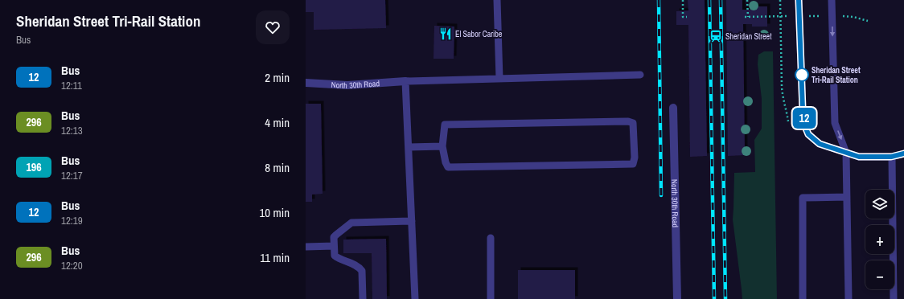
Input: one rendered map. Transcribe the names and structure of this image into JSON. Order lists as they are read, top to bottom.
{
  "streets": {
    "street": ["North 30th Road"]
  },
  "places": {
    "restaurant": ["El Sabor Caribe"],
    "station": ["Sheridan Street"],
    "other": ["Sheridan Street Tri-Rail Station"]
  },
  "lines": ["bus line 12"],
  "page": {
    "heading": ["Sheridan Street Tri-Rail Station", "Bus"],
    "on_map": "12",
    "list": [
      {
        "mark": "12",
        "name": "Bus",
        "note": "12:11",
        "value": "2 min"
      },
      {
        "mark": "296",
        "name": "Bus",
        "note": "12:13",
        "value": "4 min"
      },
      {
        "mark": "196",
        "name": "Bus",
        "note": "12:17",
        "value": "8 min"
      },
      {
        "mark": "12",
        "name": "Bus",
        "note": "12:19",
        "value": "10 min"
      },
      {
        "mark": "296",
        "name": "Bus",
        "note": "12:20",
        "value": "11 min"
      }
    ],
    "map_buttons": ["+", "−"]
  }
}
